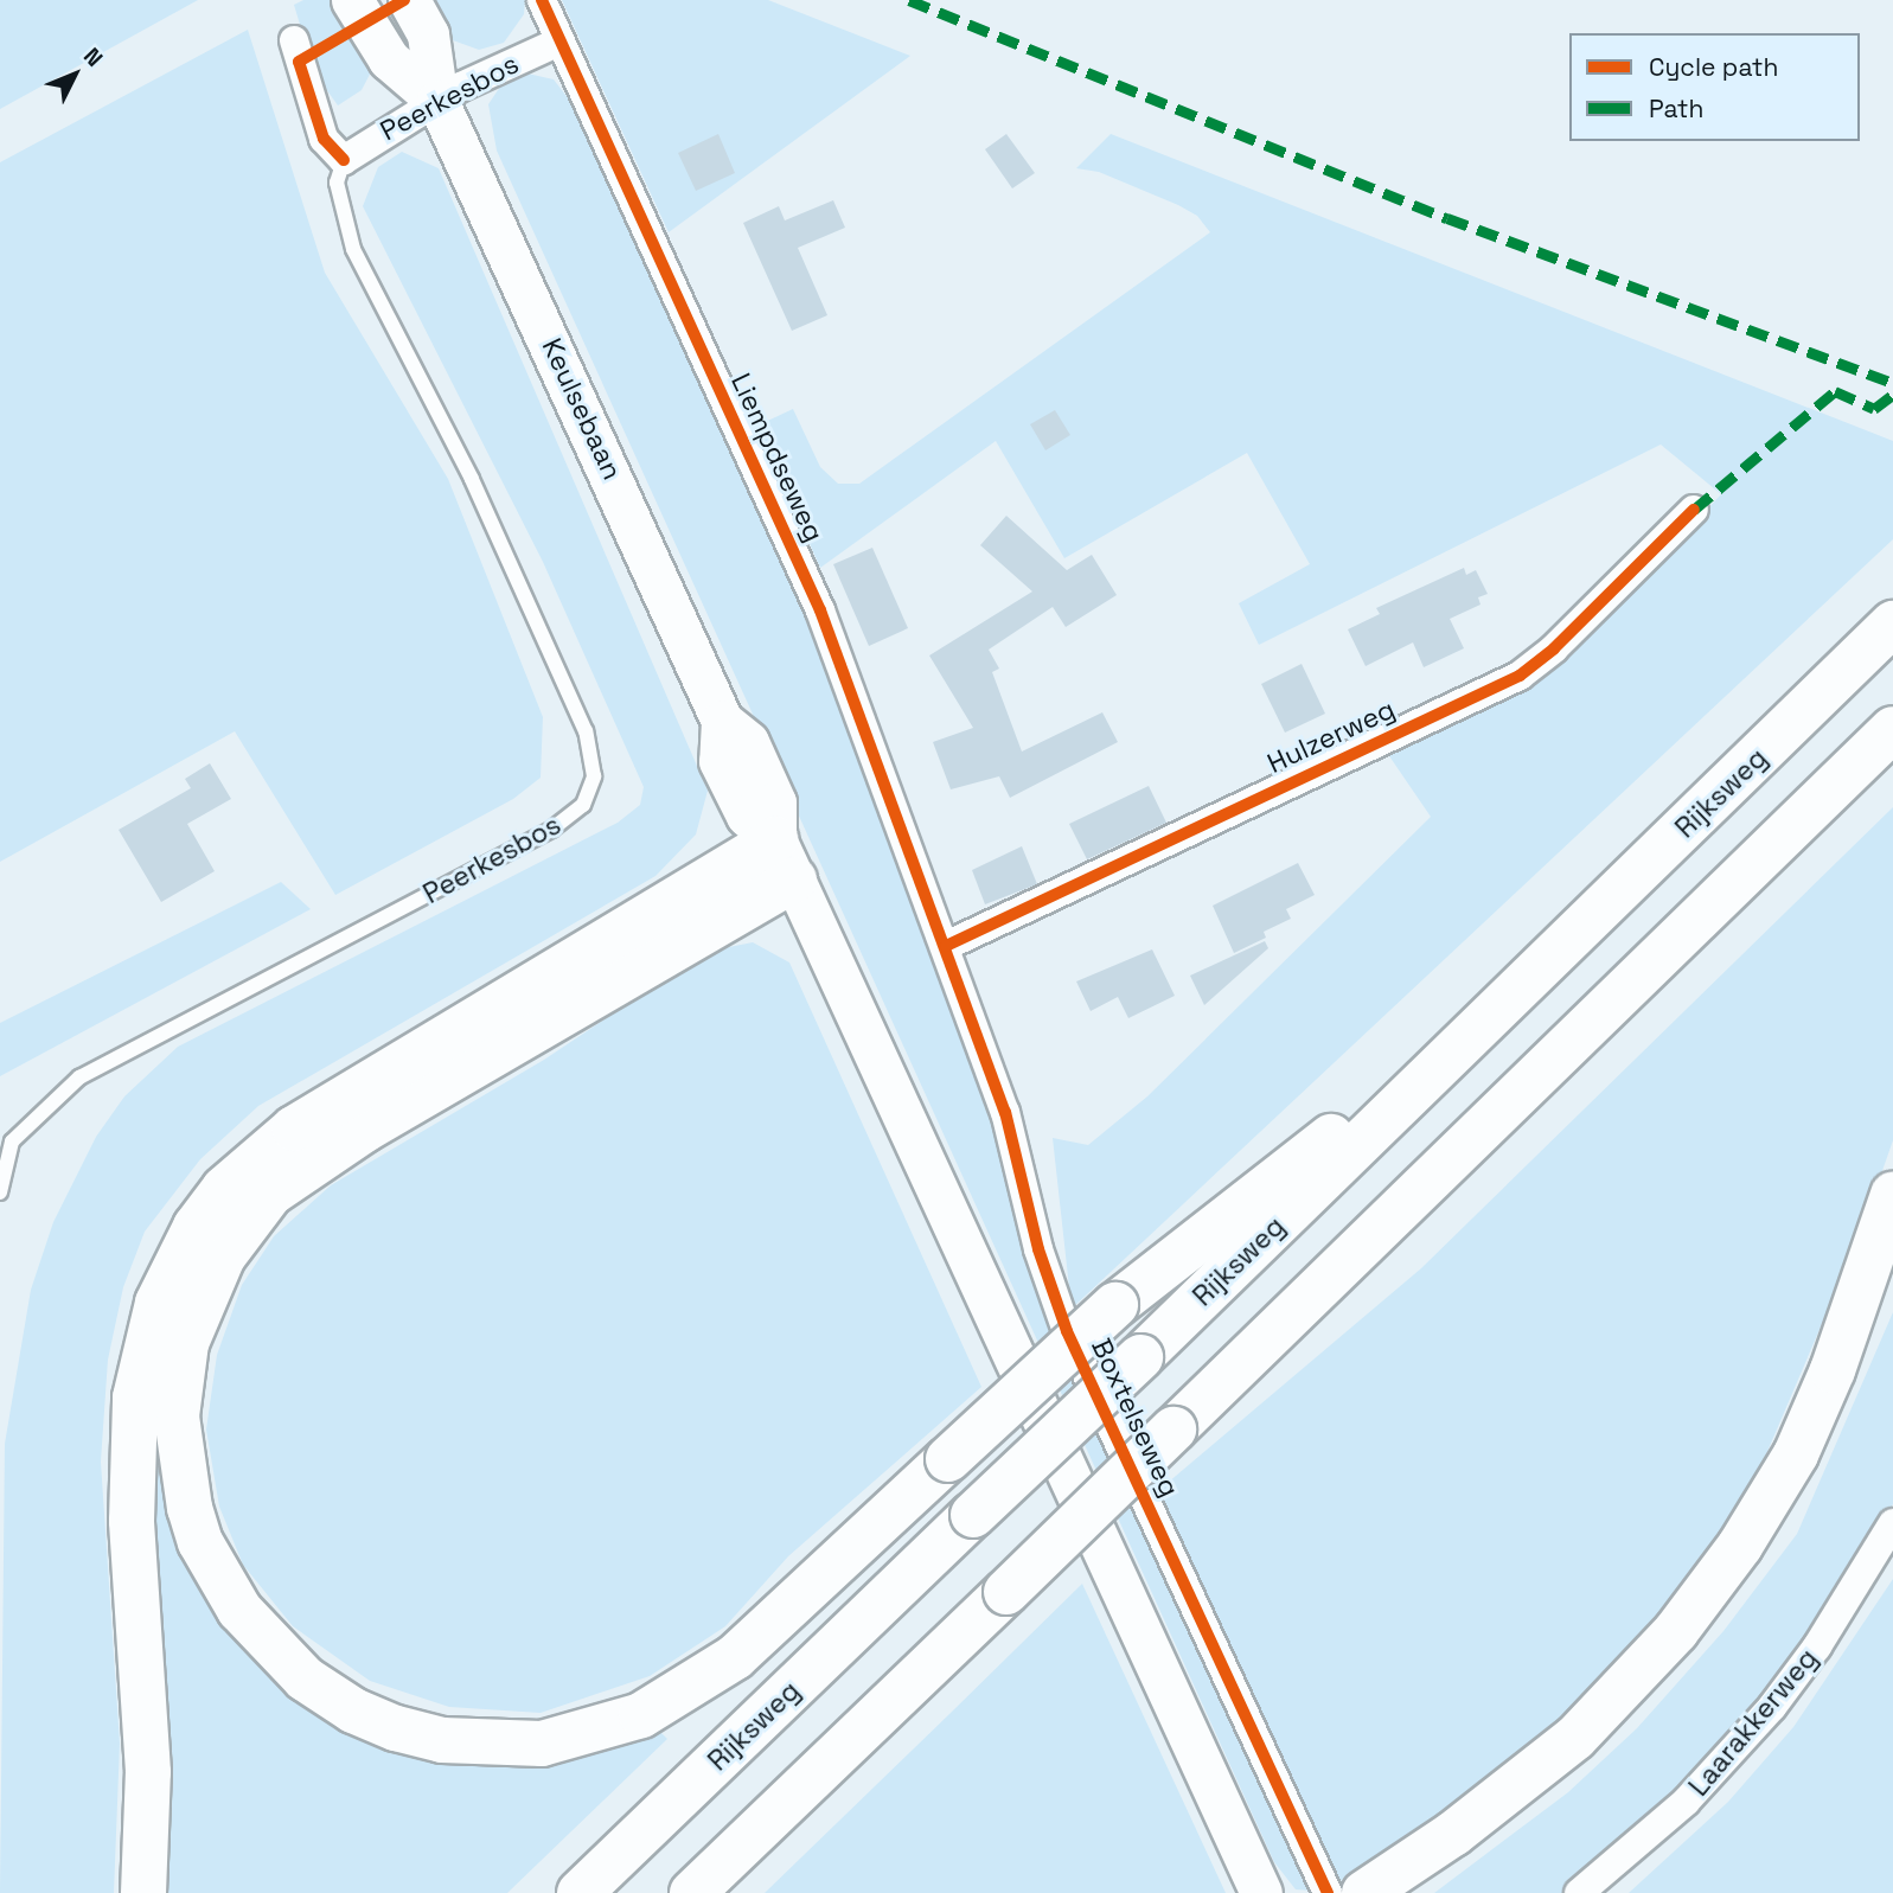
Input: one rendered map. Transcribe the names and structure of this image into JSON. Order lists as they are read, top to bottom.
{
  "streets": {
    "highway": ["Rijksweg"],
    "main road": ["Keulsebaan"],
    "street": [
      "Peerkesbos",
      "Liempdseweg",
      "Hulzerweg",
      "Boxtelseweg",
      "Laarakkerweg"
    ]
  },
  "crossings": [
    ["Peerkesbos", "Keulsebaan"],
    ["Peerkesbos", "Liempdseweg"],
    ["Liempdseweg", "Hulzerweg"],
    ["Liempdseweg", "Boxtelseweg"],
    ["Hulzerweg", "Boxtelseweg"]
  ],
  "legend": ["Cycle path", "Path"],
  "north": "top right"
}
